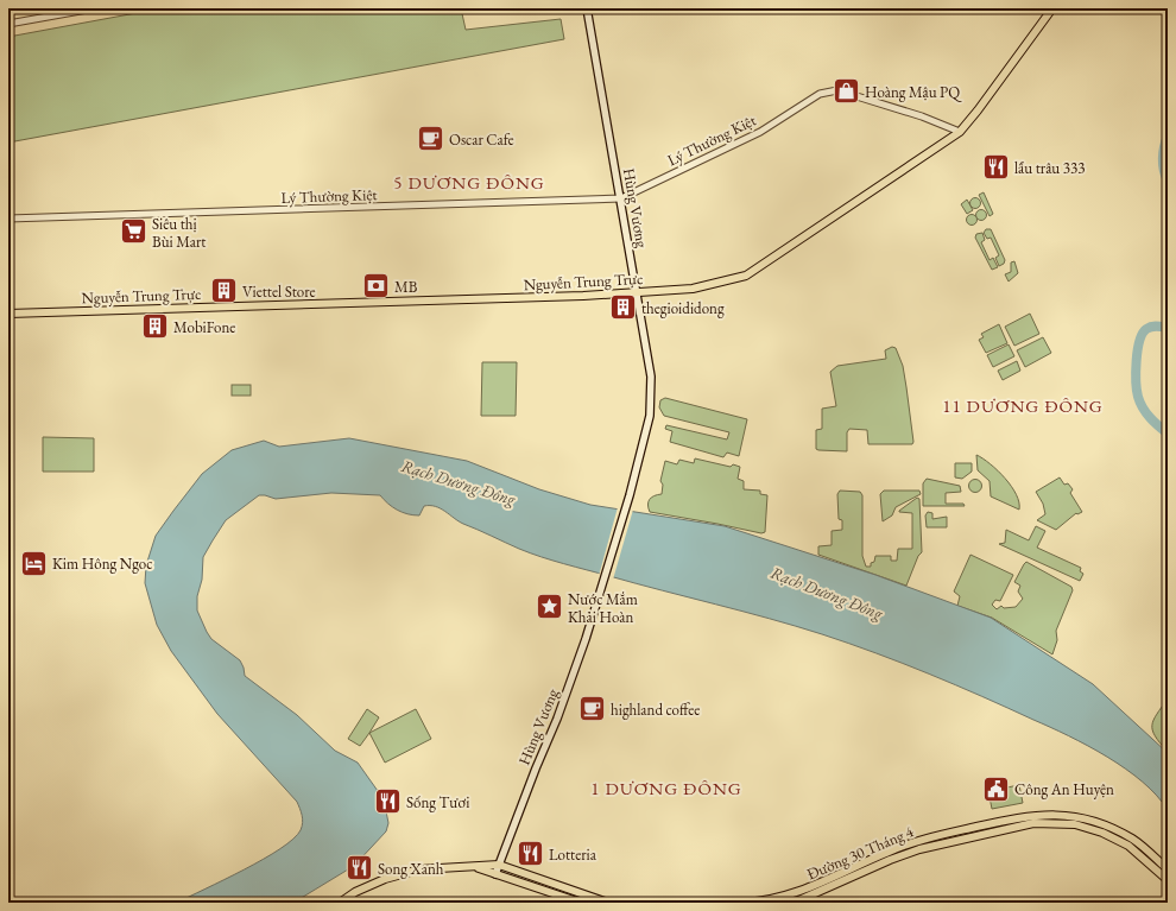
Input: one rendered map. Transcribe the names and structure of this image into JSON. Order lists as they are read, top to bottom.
{
  "streets": {
    "main road": ["Hùng Vương", "Nguyễn Trung Trực", "Đường 30 Tháng 4"],
    "street": ["Lý Thường Kiệt"]
  },
  "crossings": [
    ["Lý Thường Kiệt", "Hùng Vương"],
    ["Lý Thường Kiệt", "Nguyễn Trung Trực"],
    ["Hùng Vương", "Nguyễn Trung Trực"]
  ],
  "districts": ["5 DƯƠNG ĐÔNG", "11 DƯƠNG ĐÔNG", "1 DƯƠNG ĐÔNG"],
  "water": ["Rạch Dương Đông"],
  "places": {
    "shop": ["Hoàng Mậu PQ"],
    "cafe": ["Oscar Cafe", "highland coffee"],
    "restaurant": [
      "lẩu trâu 333",
      "Sống Tươi",
      "Lotteria",
      "Song Xanh"
    ],
    "supermarket": ["Siêu thị Bùi Mart"],
    "bank": ["MB"],
    "building": ["Viettel Store", "thegioididong", "MobiFone"],
    "hotel": ["Kim Hông Ngoc"],
    "place": ["Nước Mắm Khải Hoàn"],
    "public building": ["Công An Huyện"]
  }
}
